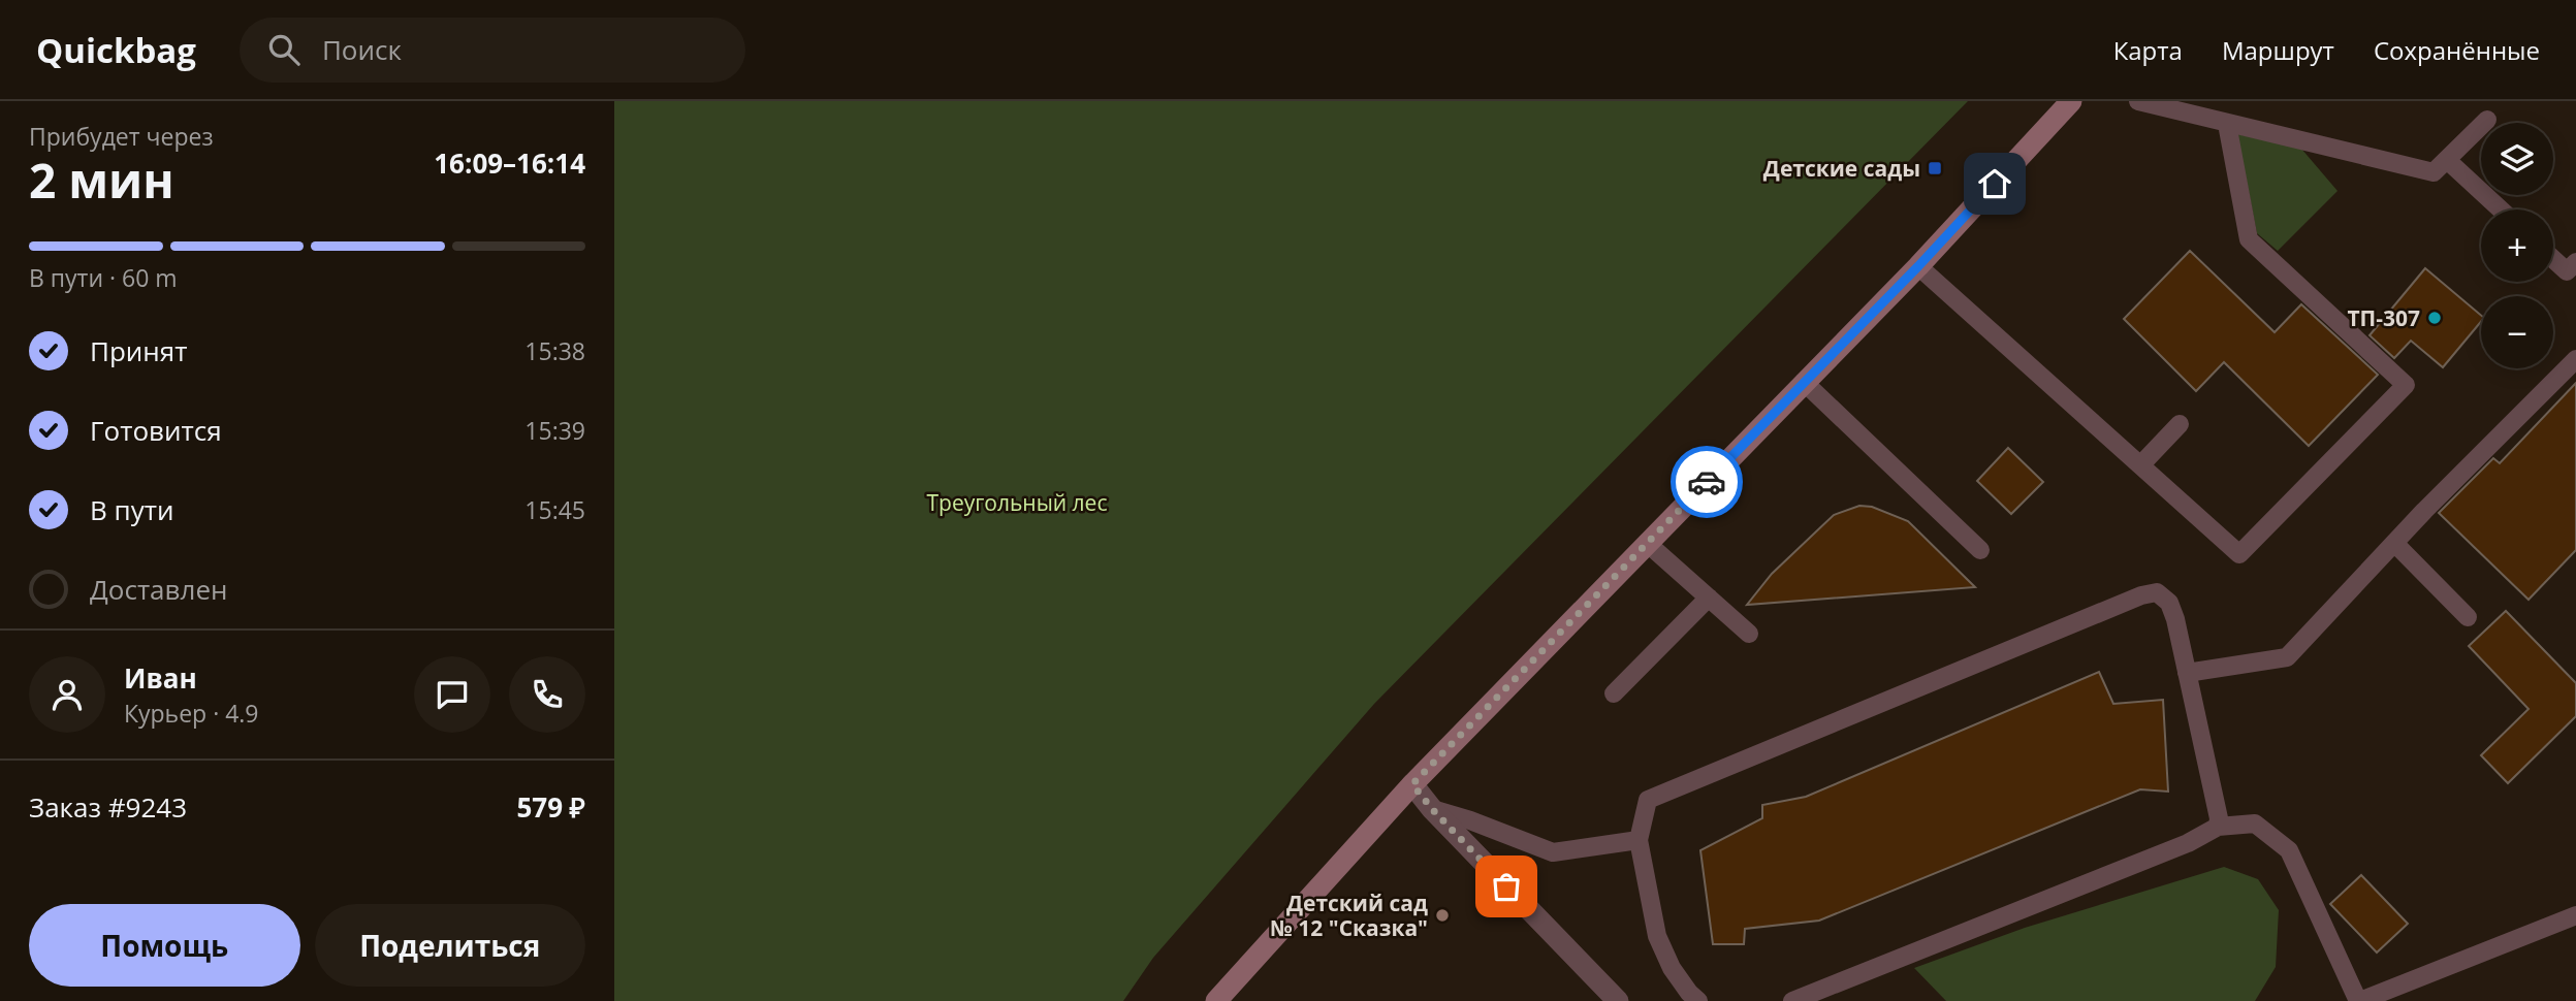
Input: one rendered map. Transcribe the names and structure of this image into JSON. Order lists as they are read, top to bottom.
{
  "parks": ["Треугольный лес"],
  "places": {
    "transit": ["Детские сады"],
    "other": ["ТП-307", "Детский сад № 12 \"Сказка\""]
  },
  "page": {
    "header": "Quickbag",
    "search": "Поиск",
    "nav": ["Карта", "Маршрут", "Сохранённые"],
    "heading": ["2 мин", "Прибудет через", "16:09–16:14"],
    "panel": [
      "Иван",
      "Курьер · 4.9",
      "Заказ #9243",
      "579 ₽"
    ],
    "map_buttons": ["+", "−"],
    "bar": "В пути · 60 m",
    "list": [
      ["Принят", "15:38"],
      ["Готовится", "15:39"],
      ["В пути", "15:45"],
      "Доставлен"
    ],
    "buttons": ["Помощь", "Поделиться"]
  }
}
